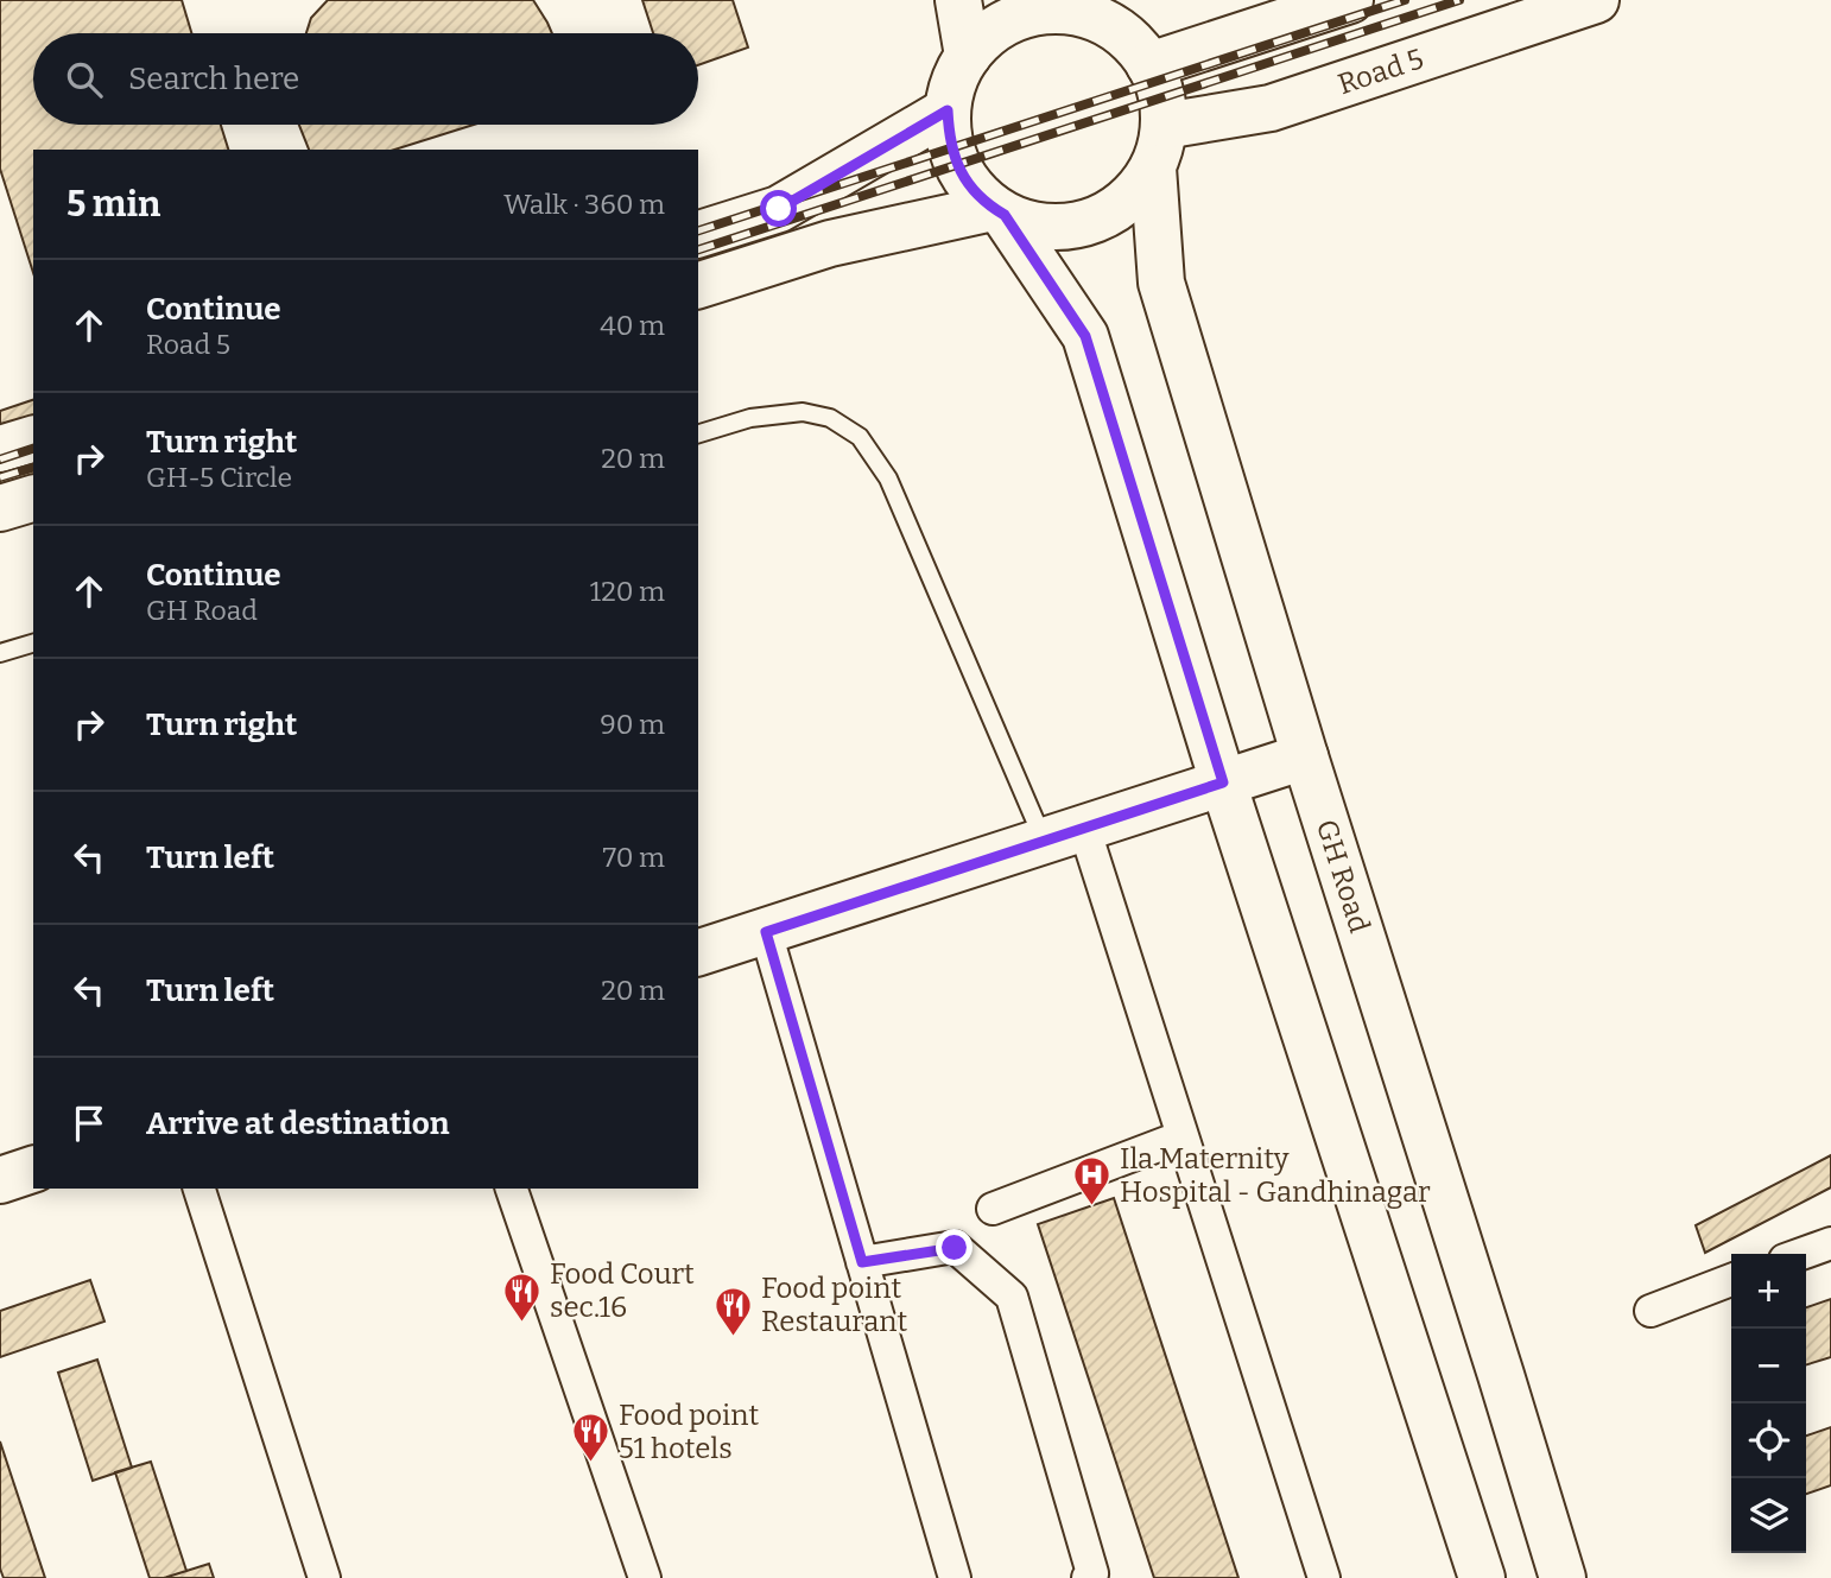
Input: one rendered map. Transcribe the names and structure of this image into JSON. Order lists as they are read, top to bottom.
{
  "streets": {
    "main road": ["Road 5", "GH Road"]
  },
  "crossings": [
    ["Road 5", "GH Road"]
  ],
  "places": {
    "hospital": ["Ila Maternity Hospital - Gandhinagar"],
    "restaurant": ["Food Court sec.16", "Food point Restaurant", "Food point 51 hotels"]
  },
  "page": {
    "search": "Search here",
    "heading": ["5 min", "Walk · 360 m"],
    "list": [
      ["Continue", "Road 5", "40 m"],
      ["Turn right", "GH-5 Circle", "20 m"],
      ["Continue", "GH Road", "120 m"],
      ["Turn right", "90 m"],
      ["Turn left", "70 m"],
      ["Turn left", "20 m"],
      "Arrive at destination"
    ],
    "map_buttons": ["+", "−"]
  }
}
